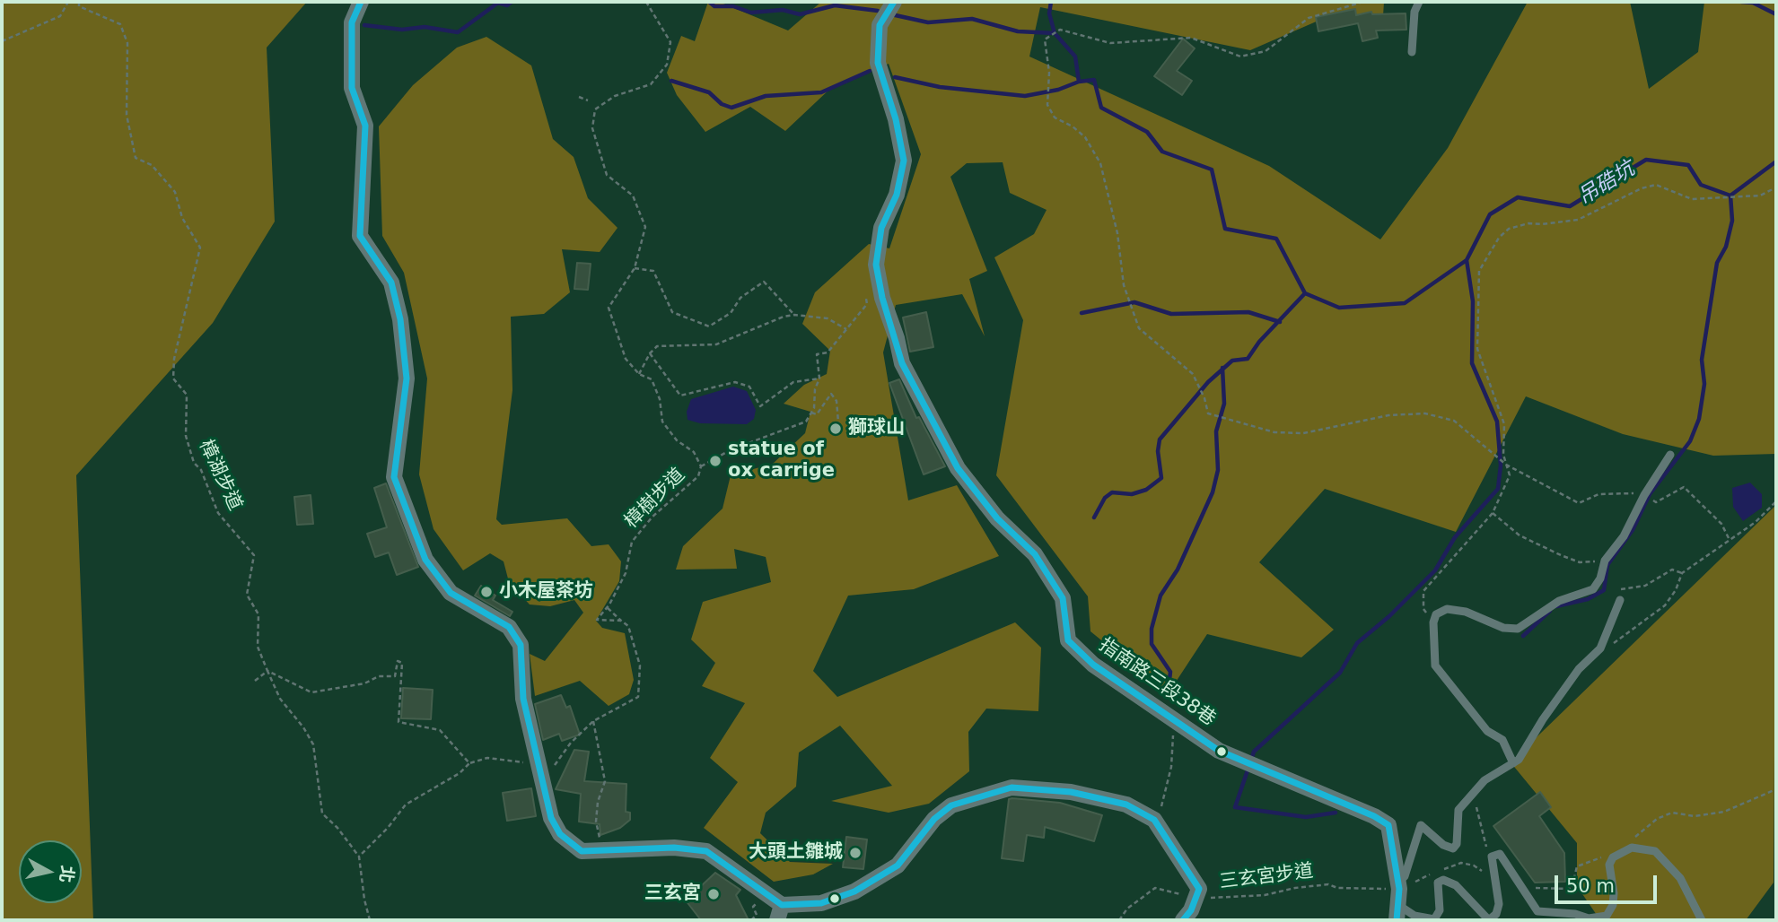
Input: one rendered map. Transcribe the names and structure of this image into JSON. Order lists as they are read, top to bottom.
{
  "streets": {
    "street": ["指南路三段38巷"],
    "path": ["樟湖步道", "樟樹步道", "三玄宮步道"]
  },
  "crossings": [
    ["指南路三段38巷", "三玄宮步道"]
  ],
  "water": ["吊硞坑"],
  "places": [
    "獅球山",
    "statue of ox carrige",
    "小木屋茶坊",
    "大頭土雛城",
    "三玄宮"
  ],
  "scale_bar": "50 m",
  "north": "right"
}
